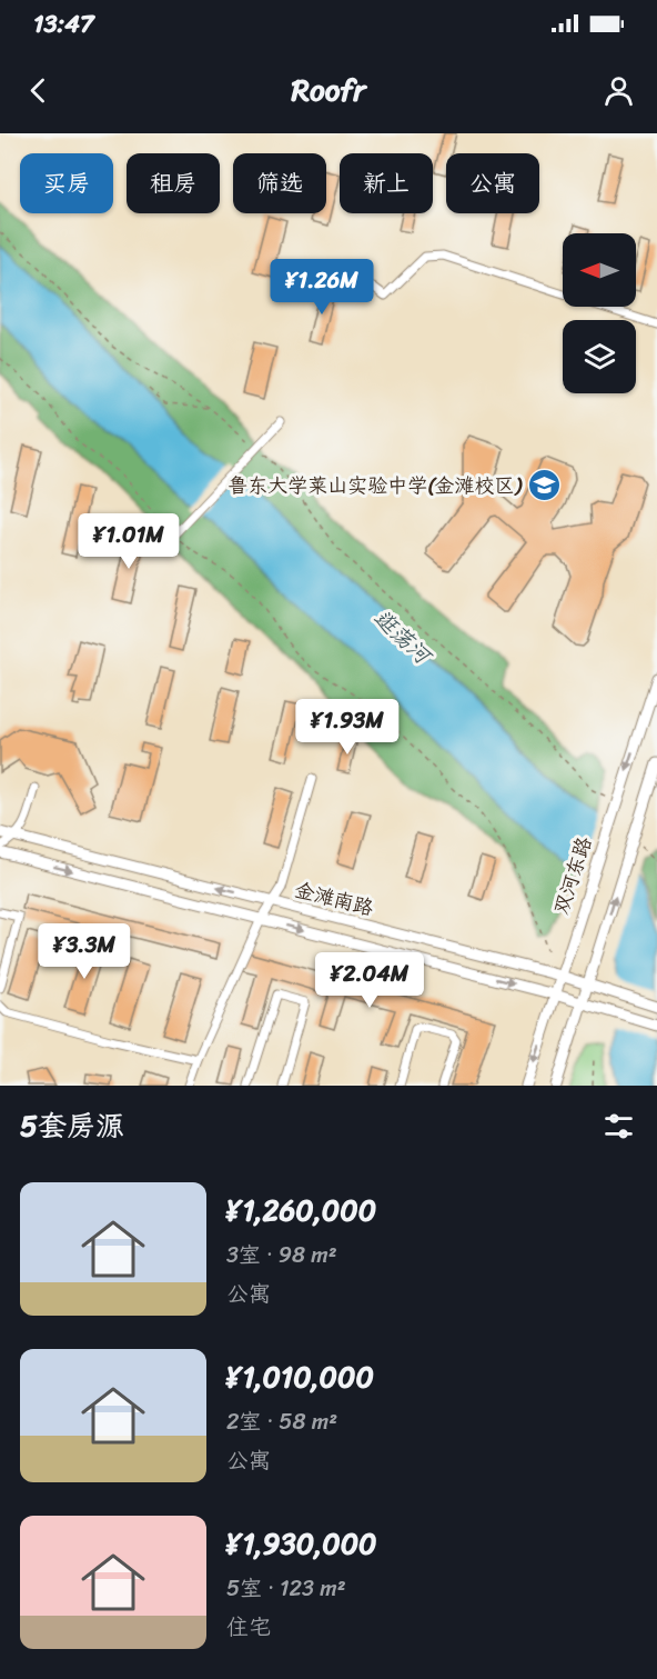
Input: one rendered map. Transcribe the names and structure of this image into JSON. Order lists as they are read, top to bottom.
{
  "streets": {
    "street": ["双河东路", "金滩南路"]
  },
  "crossings": [
    ["双河东路", "金滩南路"]
  ],
  "water": ["逛荡河"],
  "places": {
    "school or university": ["鲁东大学莱山实验中学(金滩校区)"]
  },
  "north": "left",
  "page": {
    "status": "13:47",
    "header": "Roofr",
    "chip": [
      "买房",
      "租房",
      "筛选",
      "新上",
      "公寓"
    ],
    "price": [
      "¥1.26M",
      "¥1.01M",
      "¥1.93M",
      "¥3.3M",
      "¥2.04M"
    ],
    "heading": "5套房源",
    "list": [
      {
        "name": "¥1,260,000",
        "note": "3室 · 98 m² · 公寓"
      },
      {
        "name": "¥1,010,000",
        "note": "2室 · 58 m² · 公寓"
      },
      {
        "name": "¥1,930,000",
        "note": "5室 · 123 m² · 住宅"
      }
    ]
  }
}
